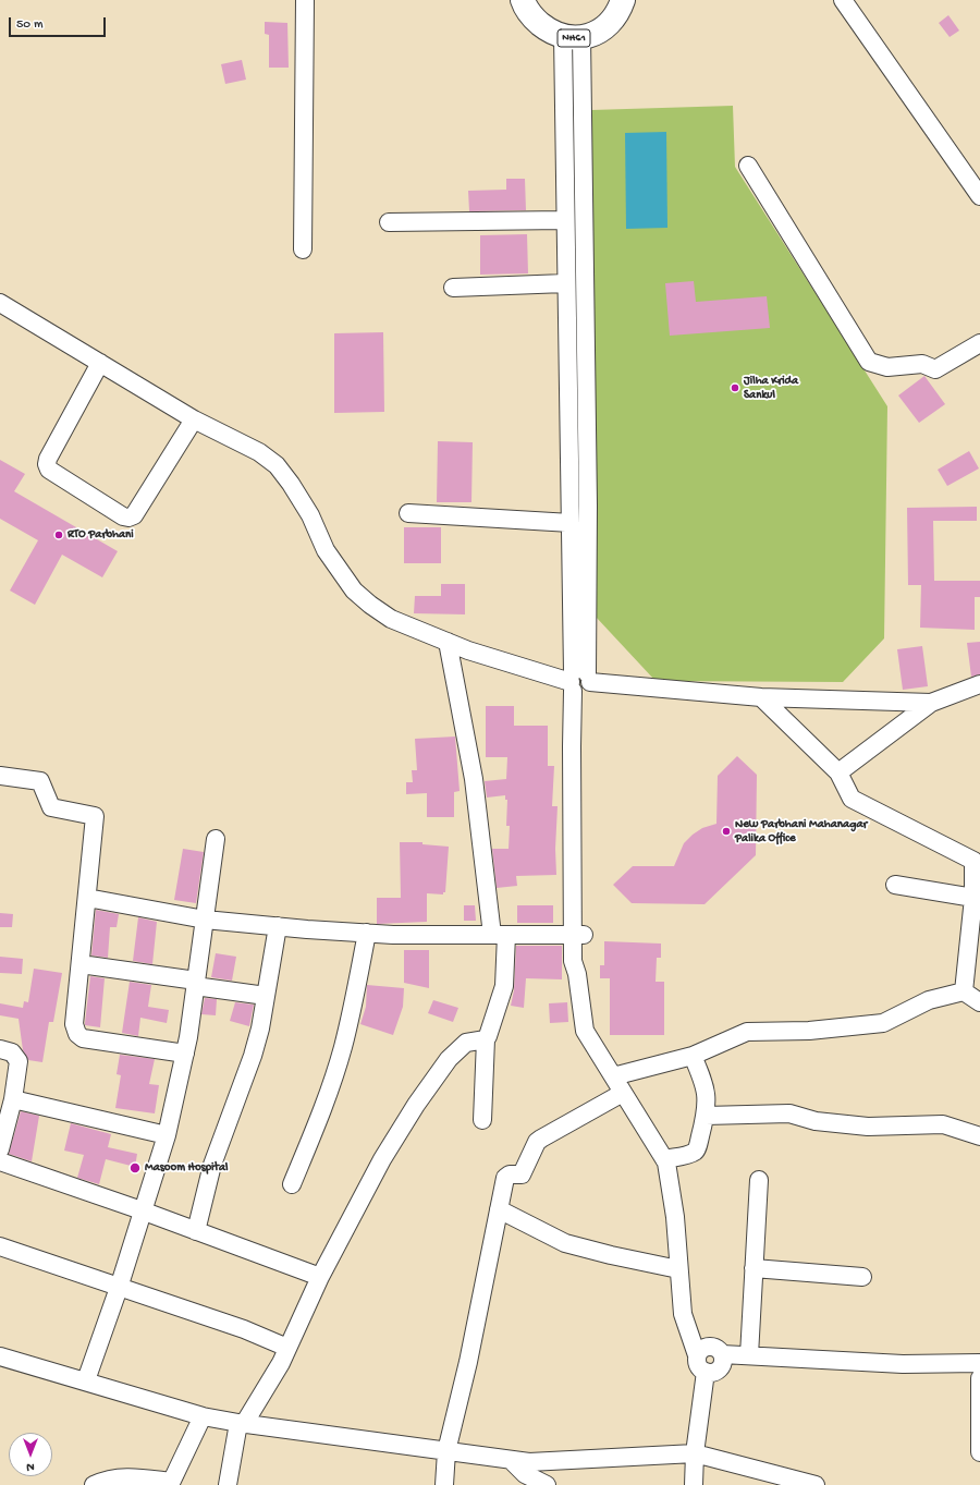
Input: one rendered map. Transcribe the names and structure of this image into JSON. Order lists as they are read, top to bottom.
{
  "streets": {
    "highway": ["NH61"]
  },
  "places": [
    "Jilha Krida Sankul",
    "RTO Parbhani",
    "New Parbhani Mahanagar Palika Office",
    "Masoom Hospital"
  ],
  "scale_bar": "50 m",
  "north": "bottom"
}
